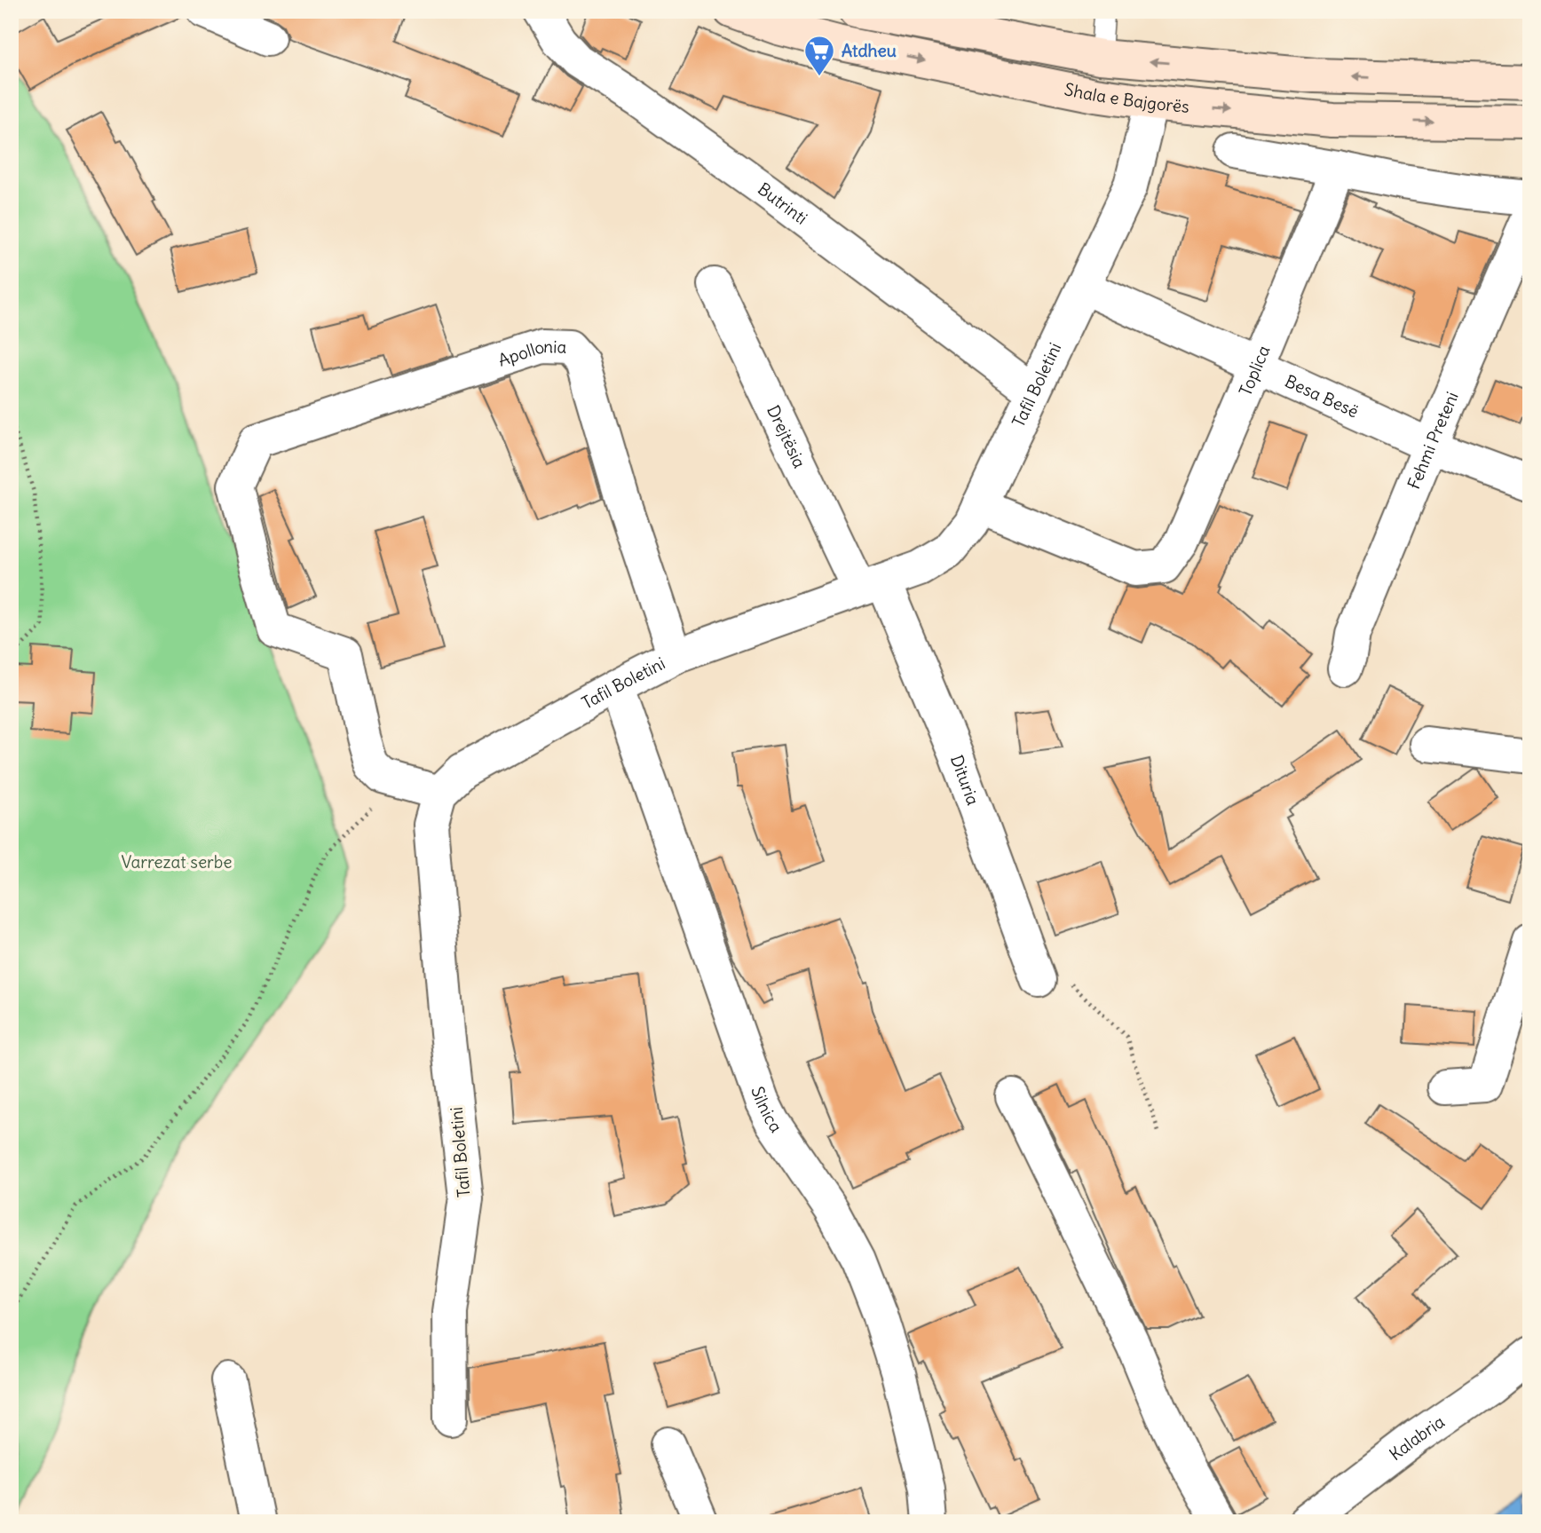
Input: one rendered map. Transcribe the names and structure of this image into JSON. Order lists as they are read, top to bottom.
{
  "streets": {
    "main road": ["Shala e Bajgorës"],
    "street": [
      "Butrinti",
      "Apollonia",
      "Toplica",
      "Tafil Boletini",
      "Besa Besë",
      "Drejtësia",
      "Fehmi Preteni",
      "Dituria",
      "Silnica",
      "Kalabria"
    ]
  },
  "crossings": [
    ["Shala e Bajgorës", "Tafil Boletini"],
    ["Butrinti", "Tafil Boletini"],
    ["Apollonia", "Tafil Boletini"],
    ["Toplica", "Tafil Boletini"],
    ["Toplica", "Besa Besë"],
    ["Tafil Boletini", "Besa Besë"],
    ["Tafil Boletini", "Drejtësia"],
    ["Tafil Boletini", "Dituria"],
    ["Tafil Boletini", "Silnica"],
    ["Besa Besë", "Fehmi Preteni"],
    ["Drejtësia", "Dituria"]
  ],
  "parks": ["Varrezat serbe"],
  "places": {
    "supermarket": ["Atdheu"]
  }
}
